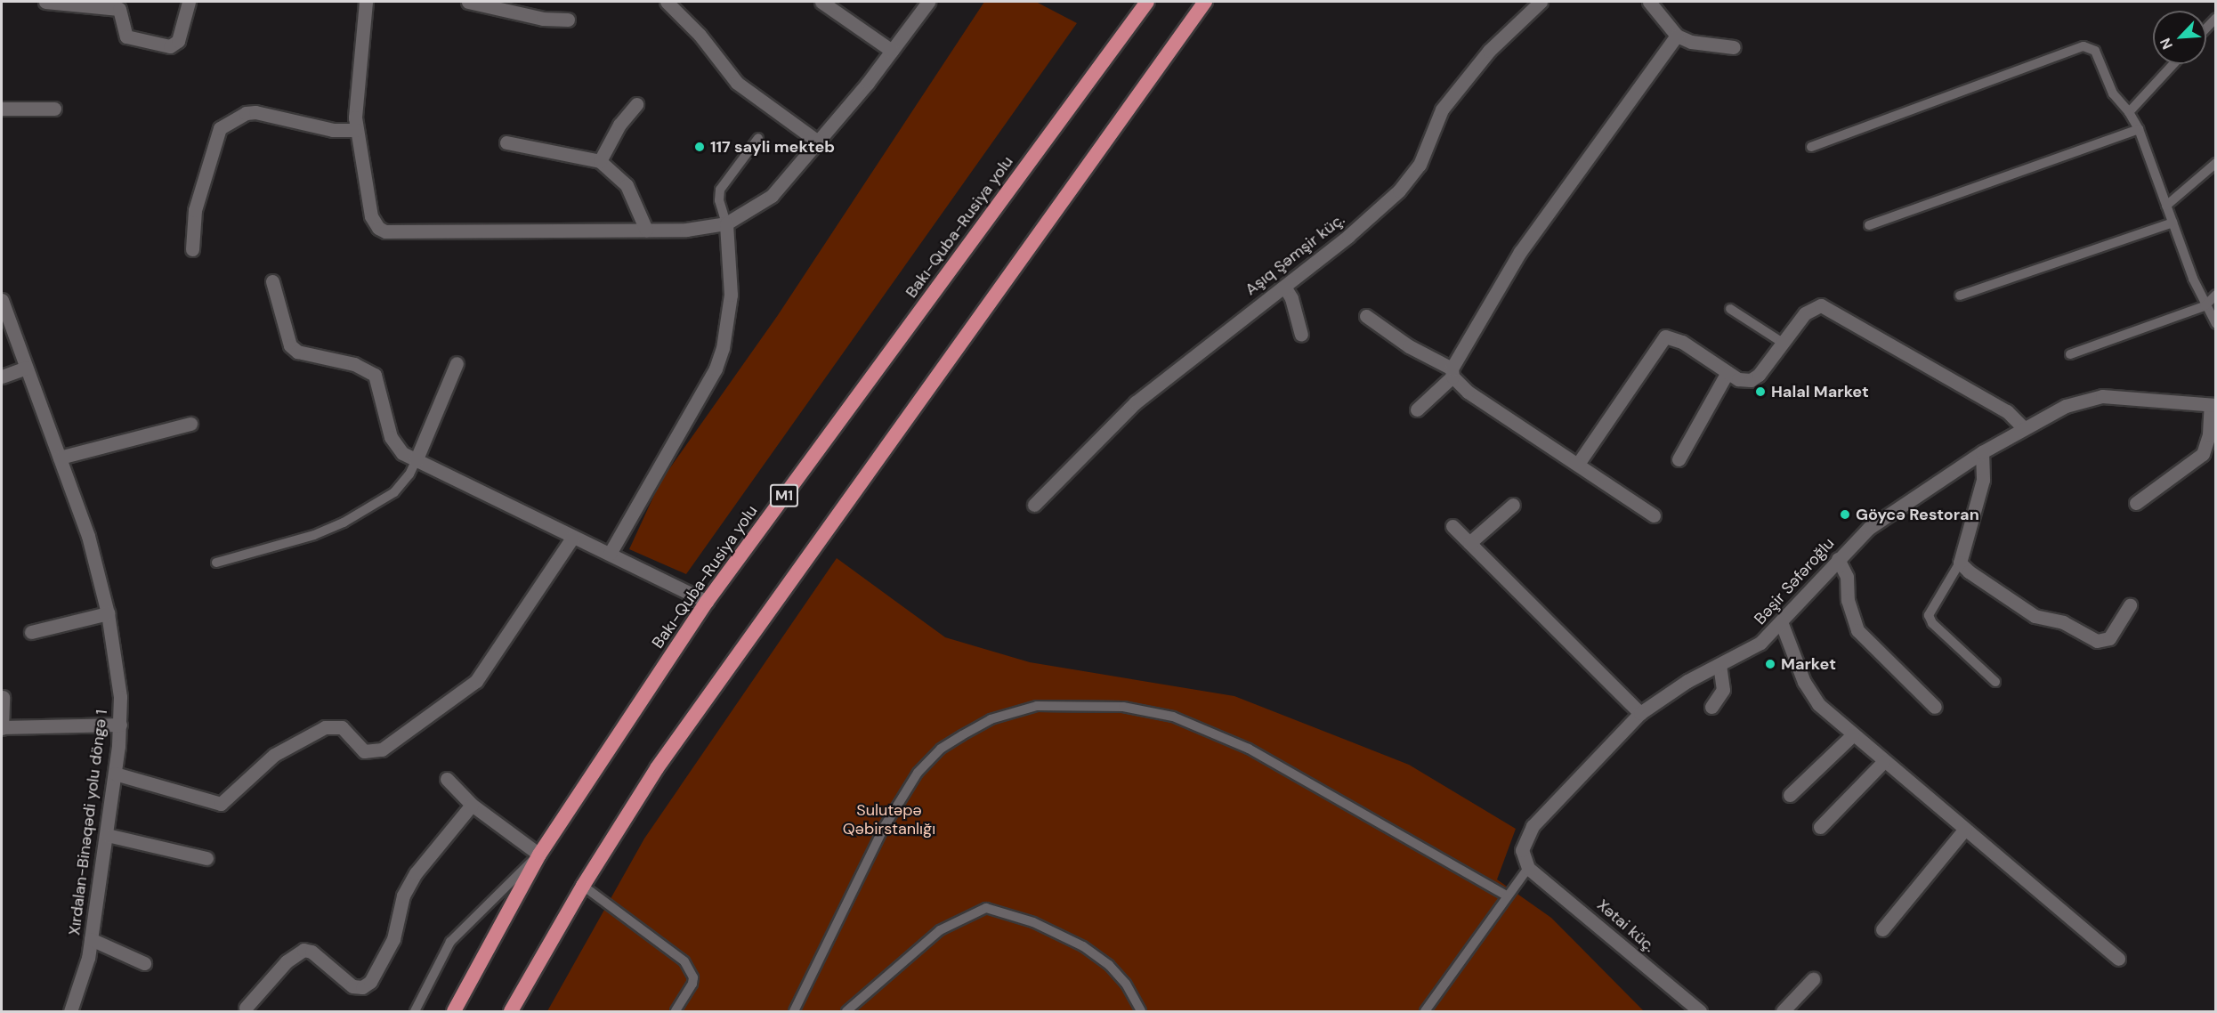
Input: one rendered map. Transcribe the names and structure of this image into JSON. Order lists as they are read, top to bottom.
{
  "streets": {
    "highway": ["Bakı-Quba-Rusiya yolu", "M1"],
    "street": [
      "Aşıq Şəmşir küç.",
      "Bəşir Səfəroğlu",
      "Xırdalan-Binəqədi yolu döngə 1",
      "Xətai küç."
    ]
  },
  "crossings": [
    ["Bəşir Səfəroğlu", "Xətai küç."]
  ],
  "parks": ["Sulutəpə Qəbirstanlığı"],
  "places": [
    "117 sayli mekteb",
    "Halal Market",
    "Göycə Restoran",
    "Market"
  ],
  "north": "bottom left"
}
